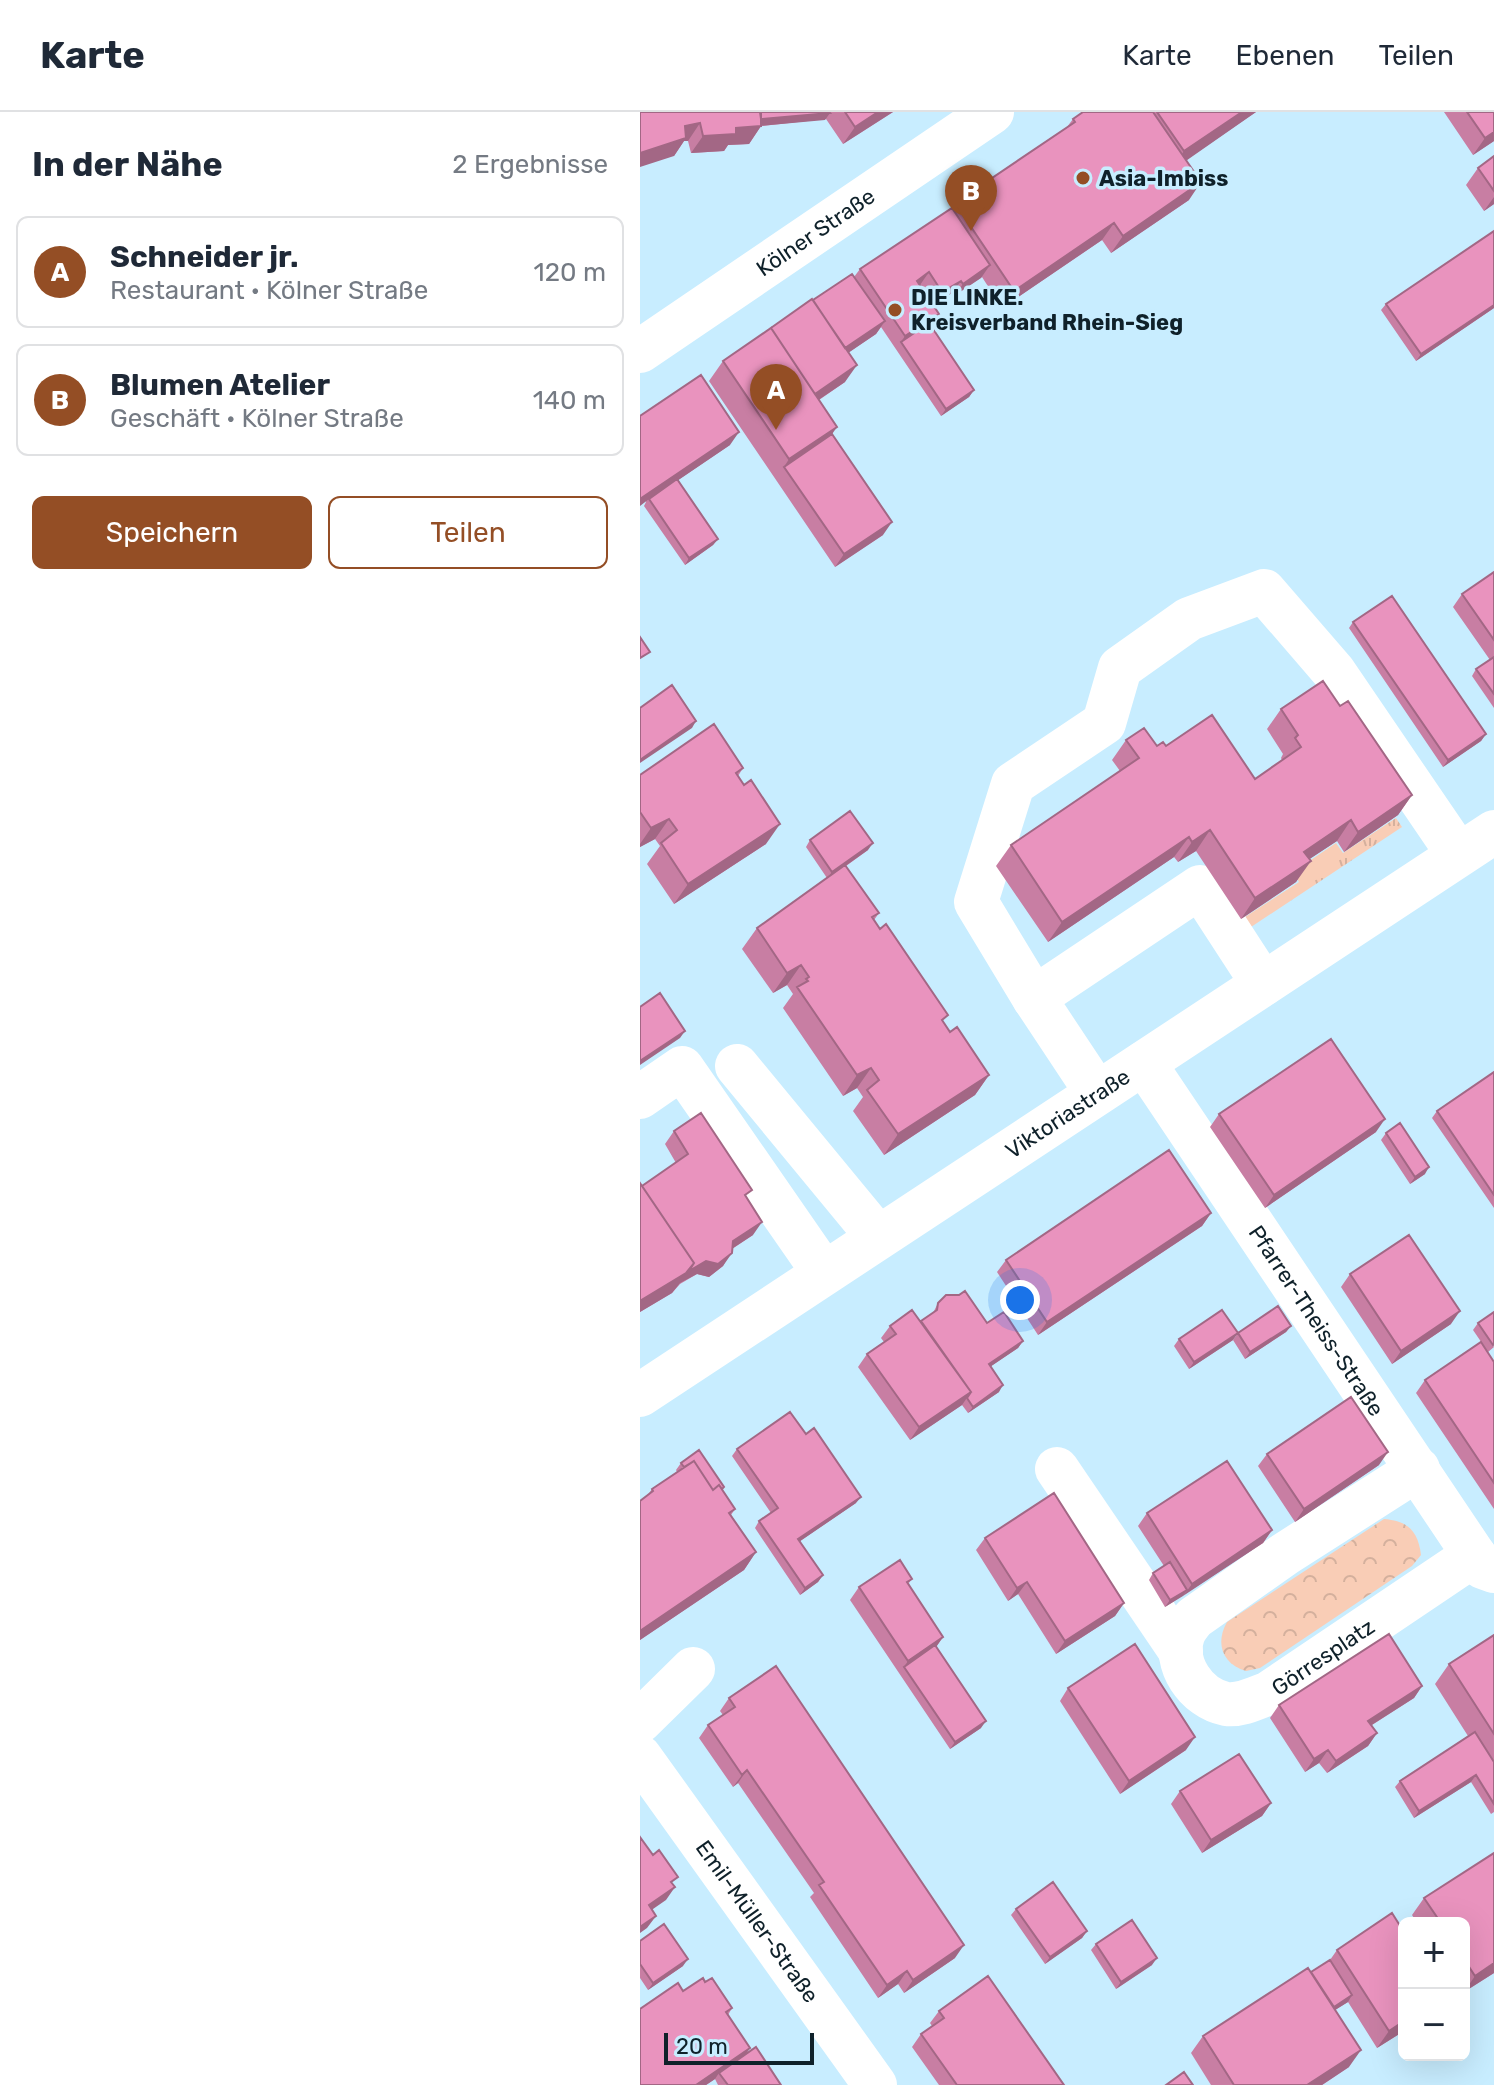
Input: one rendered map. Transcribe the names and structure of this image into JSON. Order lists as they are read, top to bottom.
{
  "streets": {
    "street": [
      "Kölner Straße",
      "Viktoriastraße",
      "Pfarrer-Theiss-Straße",
      "Görresplatz",
      "Emil-Müller-Straße"
    ]
  },
  "crossings": [
    ["Viktoriastraße", "Pfarrer-Theiss-Straße"],
    ["Pfarrer-Theiss-Straße", "Görresplatz"]
  ],
  "places": ["Asia-Imbiss", "DIE LINKE. Kreisverband Rhein-Sieg"],
  "scale_bar": "20 m",
  "page": {
    "header": "Karte",
    "nav": ["Karte", "Ebenen", "Teilen"],
    "heading": ["In der Nähe", "2 Ergebnisse"],
    "pins": ["B", "A"],
    "list": [
      {
        "mark": "A",
        "name": "Schneider jr.",
        "note": "Restaurant · Kölner Straße",
        "value": "120 m"
      },
      {
        "mark": "B",
        "name": "Blumen Atelier",
        "note": "Geschäft · Kölner Straße",
        "value": "140 m"
      }
    ],
    "buttons": ["Speichern", "Teilen"],
    "map_buttons": ["+", "−"],
    "scale": "20 m"
  }
}
